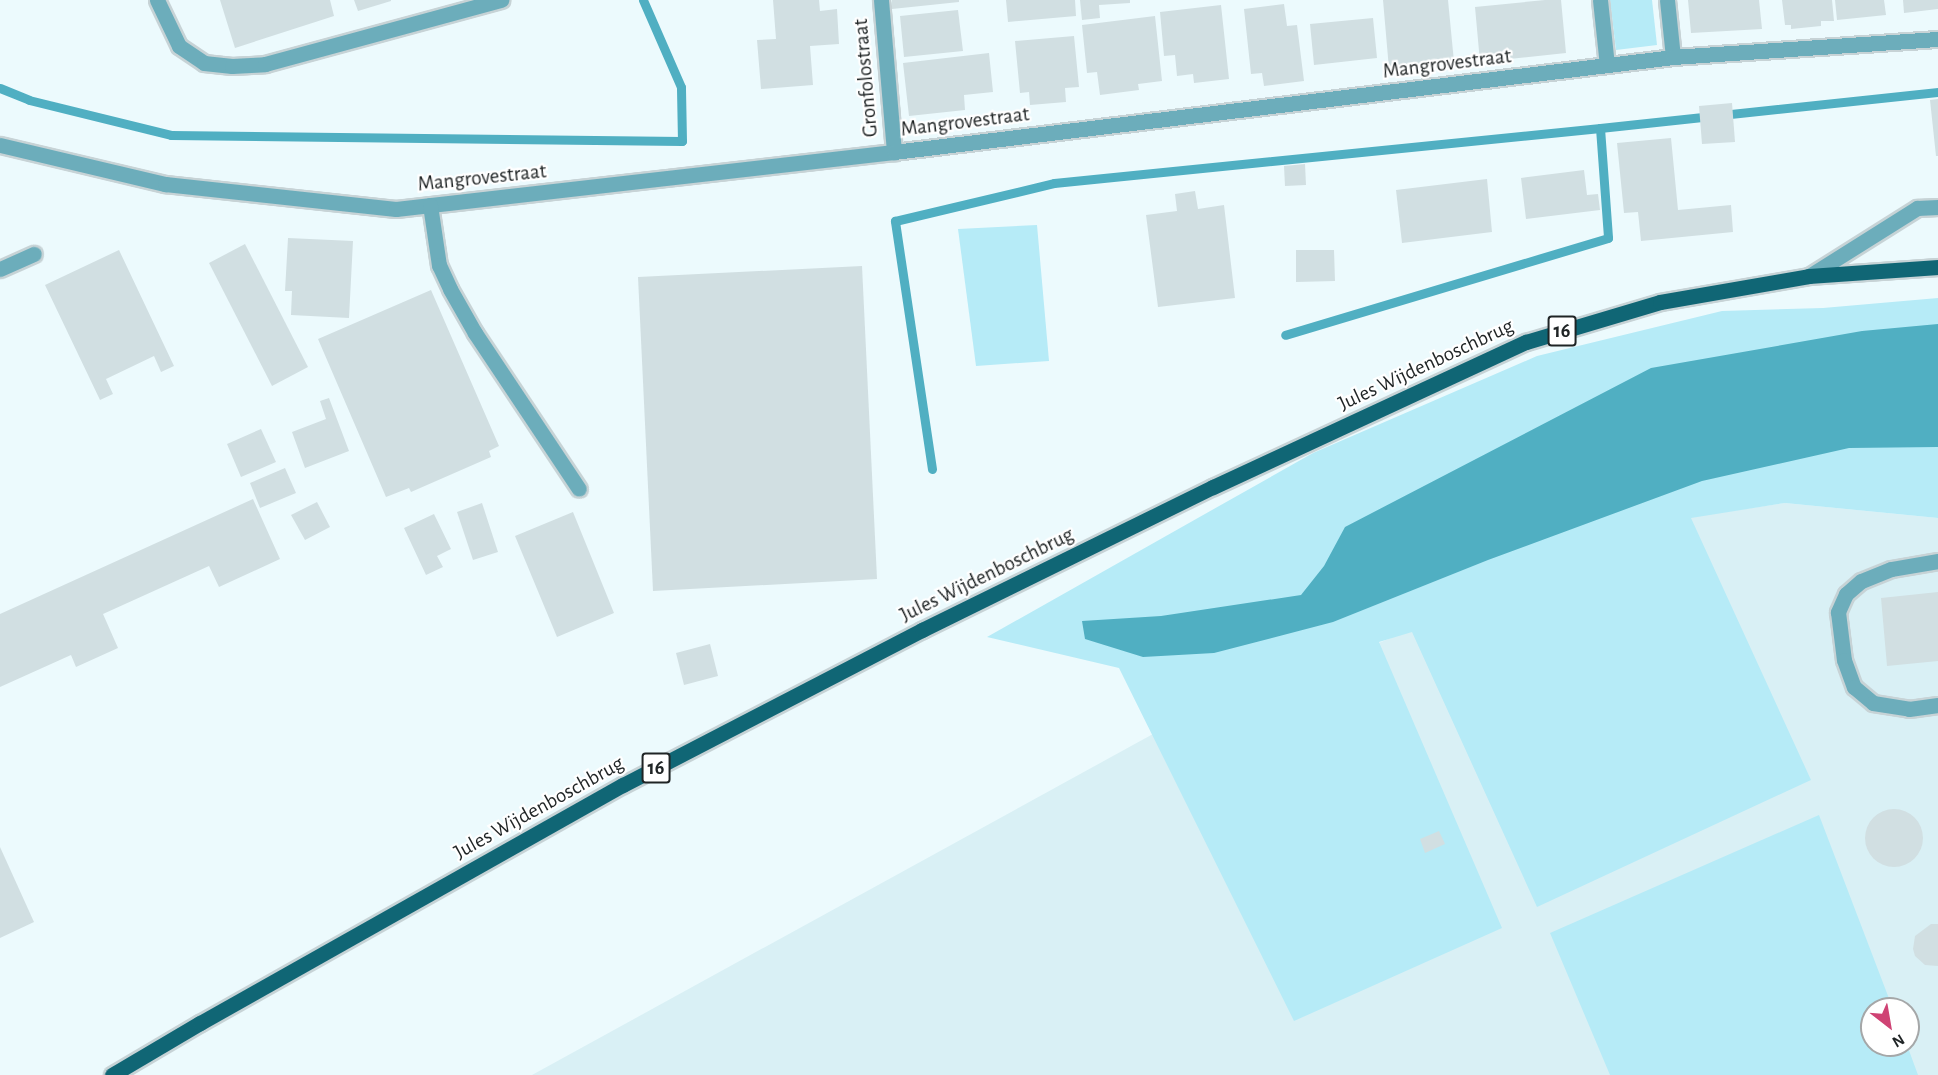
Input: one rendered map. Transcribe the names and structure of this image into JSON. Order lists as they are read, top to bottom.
{
  "streets": {
    "main road": ["16", "Jules Wijdenboschbrug"],
    "street": ["Mangrovestraat", "Gronfolostraat"]
  },
  "crossings": [
    ["Mangrovestraat", "Gronfolostraat"]
  ],
  "north": "bottom right"
}
